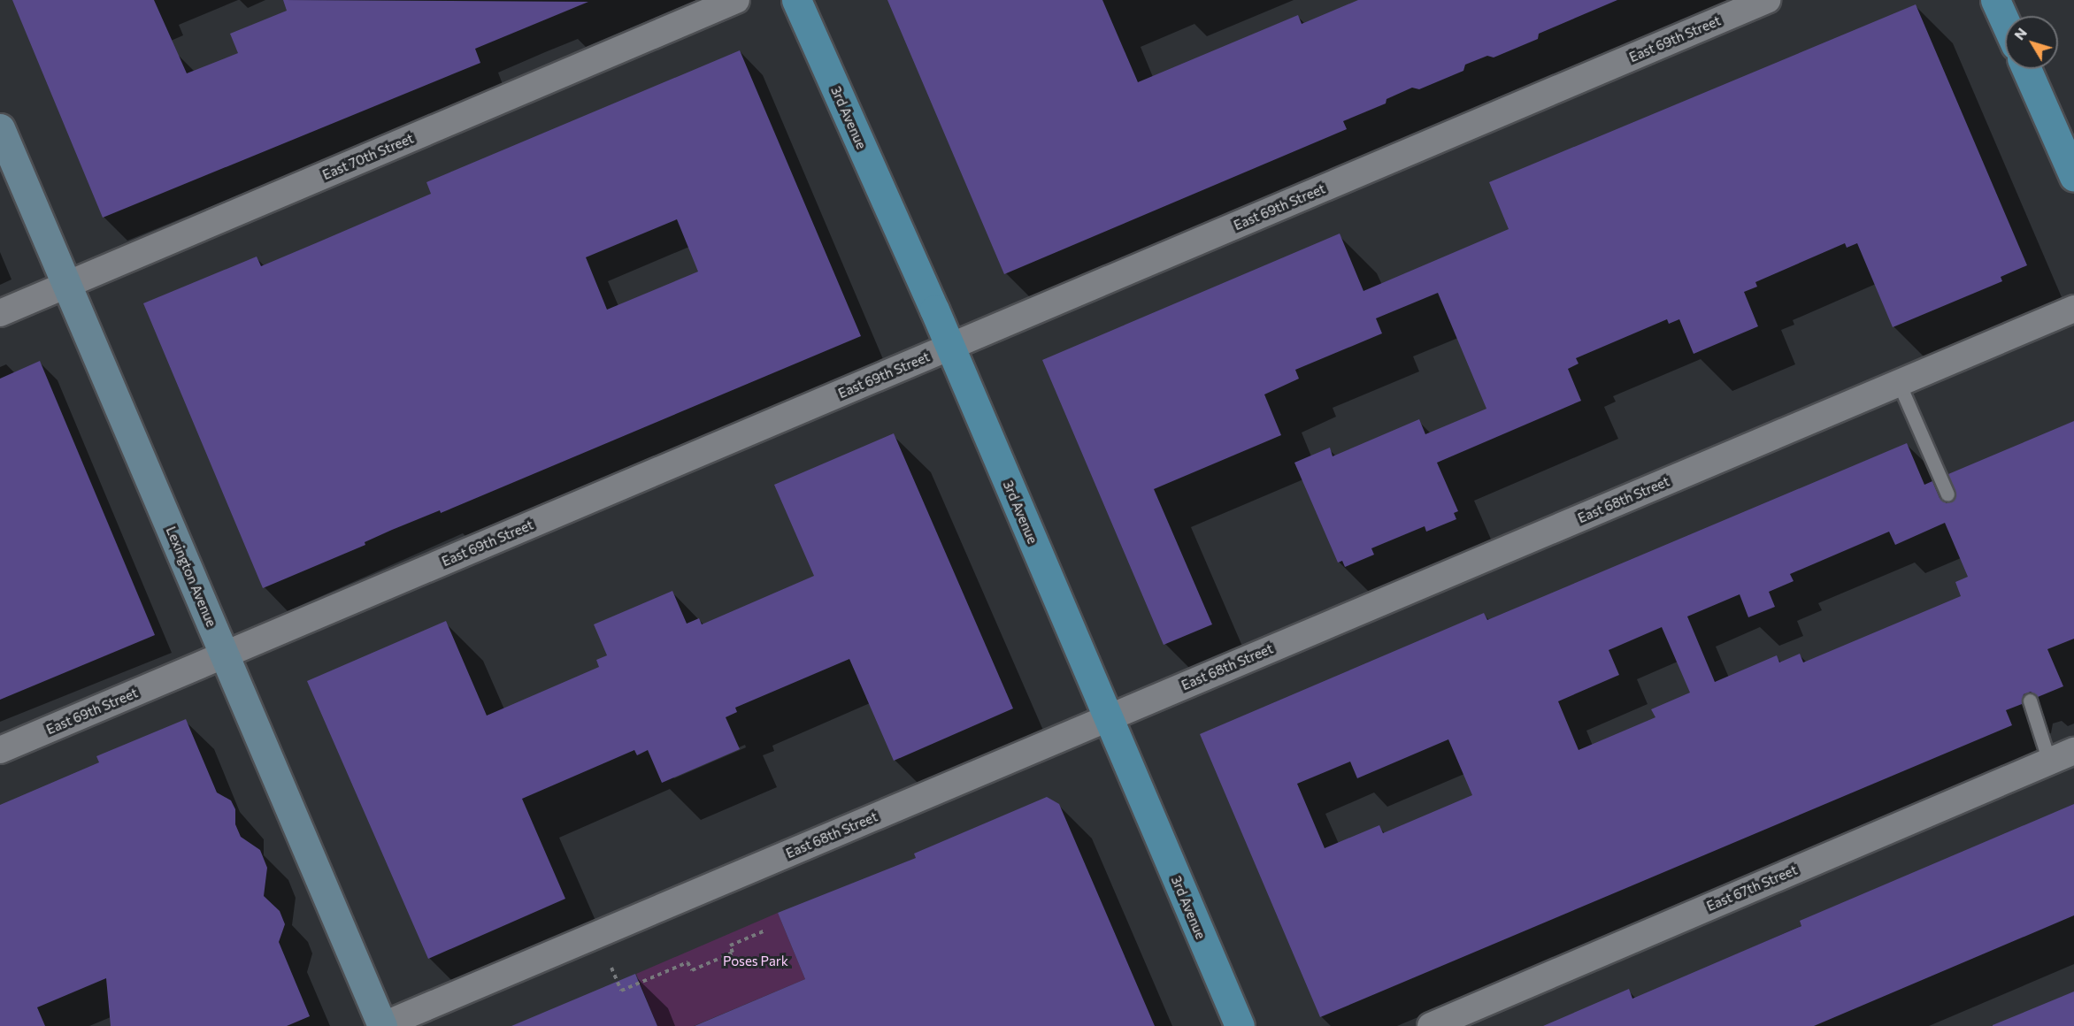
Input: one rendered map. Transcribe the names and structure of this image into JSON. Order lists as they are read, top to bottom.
{
  "streets": {
    "main road": ["3rd Avenue", "Lexington Avenue"],
    "street": [
      "East 69th Street",
      "East 70th Street",
      "East 68th Street",
      "East 67th Street"
    ]
  },
  "crossings": [
    ["East 69th Street", "3rd Avenue"],
    ["East 69th Street", "Lexington Avenue"],
    ["3rd Avenue", "East 68th Street"],
    ["East 70th Street", "Lexington Avenue"],
    ["East 68th Street", "Lexington Avenue"]
  ],
  "parks": ["Poses Park"],
  "north": "top left"
}
